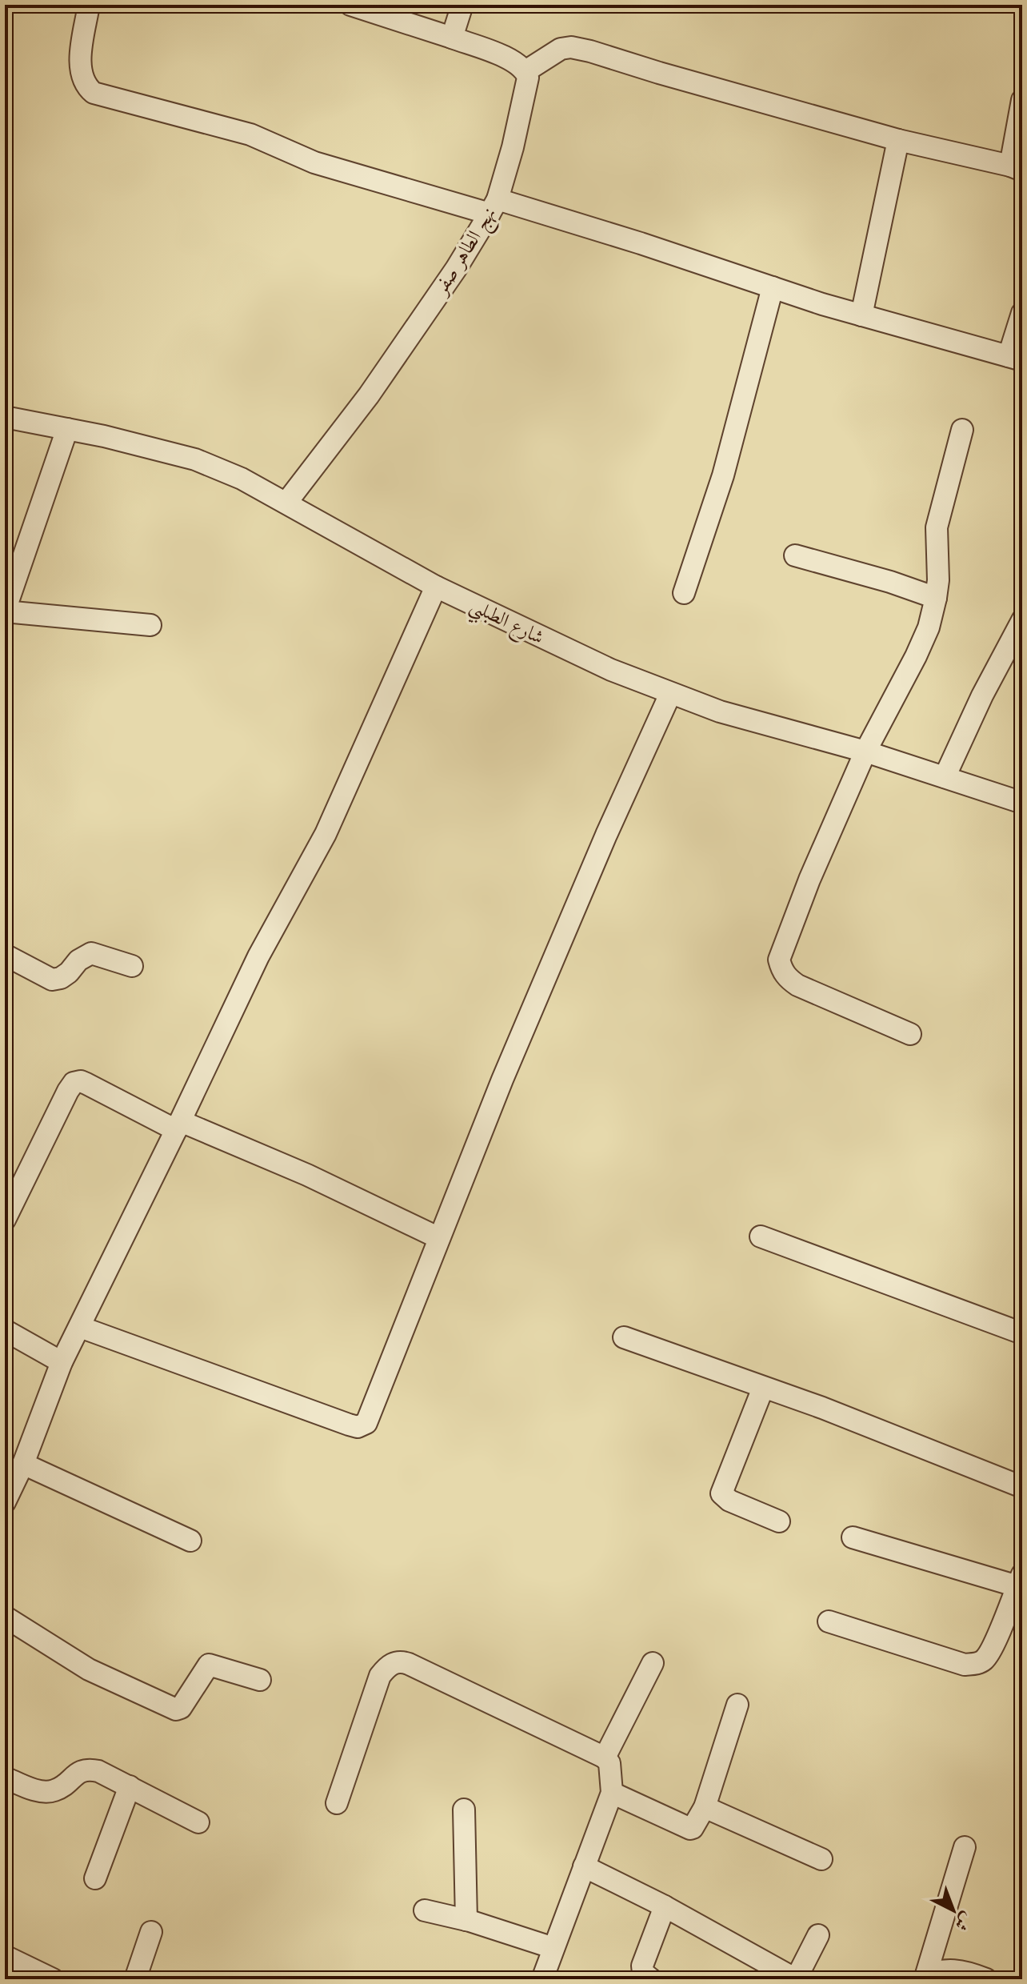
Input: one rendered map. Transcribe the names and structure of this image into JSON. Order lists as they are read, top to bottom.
{
  "streets": {
    "street": ["نهج الطاهر صفر", "شارع الطبلبي"]
  },
  "crossings": [
    ["نهج الطاهر صفر", "شارع الطبلبي"]
  ],
  "north": "bottom right"
}
